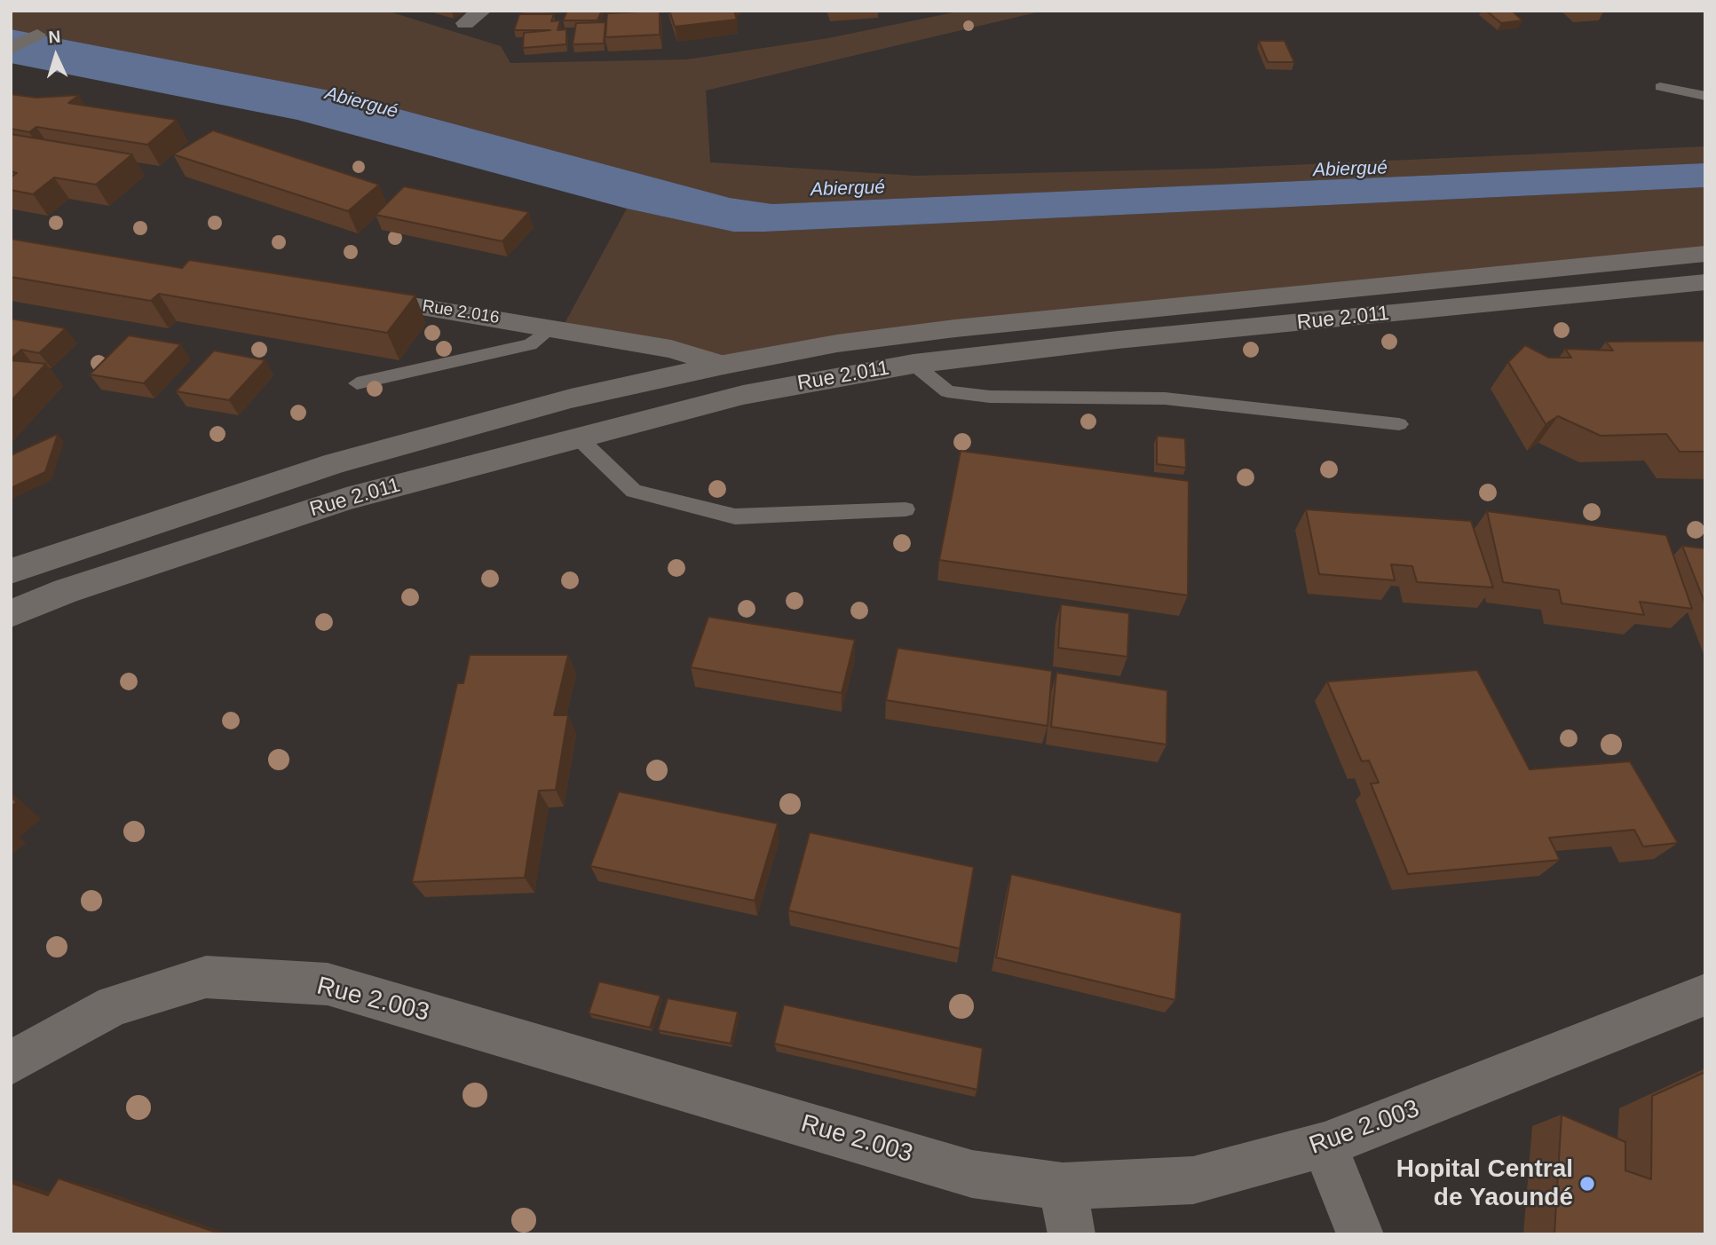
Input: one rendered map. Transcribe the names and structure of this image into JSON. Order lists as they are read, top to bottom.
{
  "streets": {
    "street": ["Rue 2.016", "Rue 2.011", "Rue 2.003"]
  },
  "crossings": [
    ["Rue 2.016", "Rue 2.011"]
  ],
  "water": ["Abiergué"],
  "places": ["Hopital Central de Yaoundé"],
  "north": "top"
}
